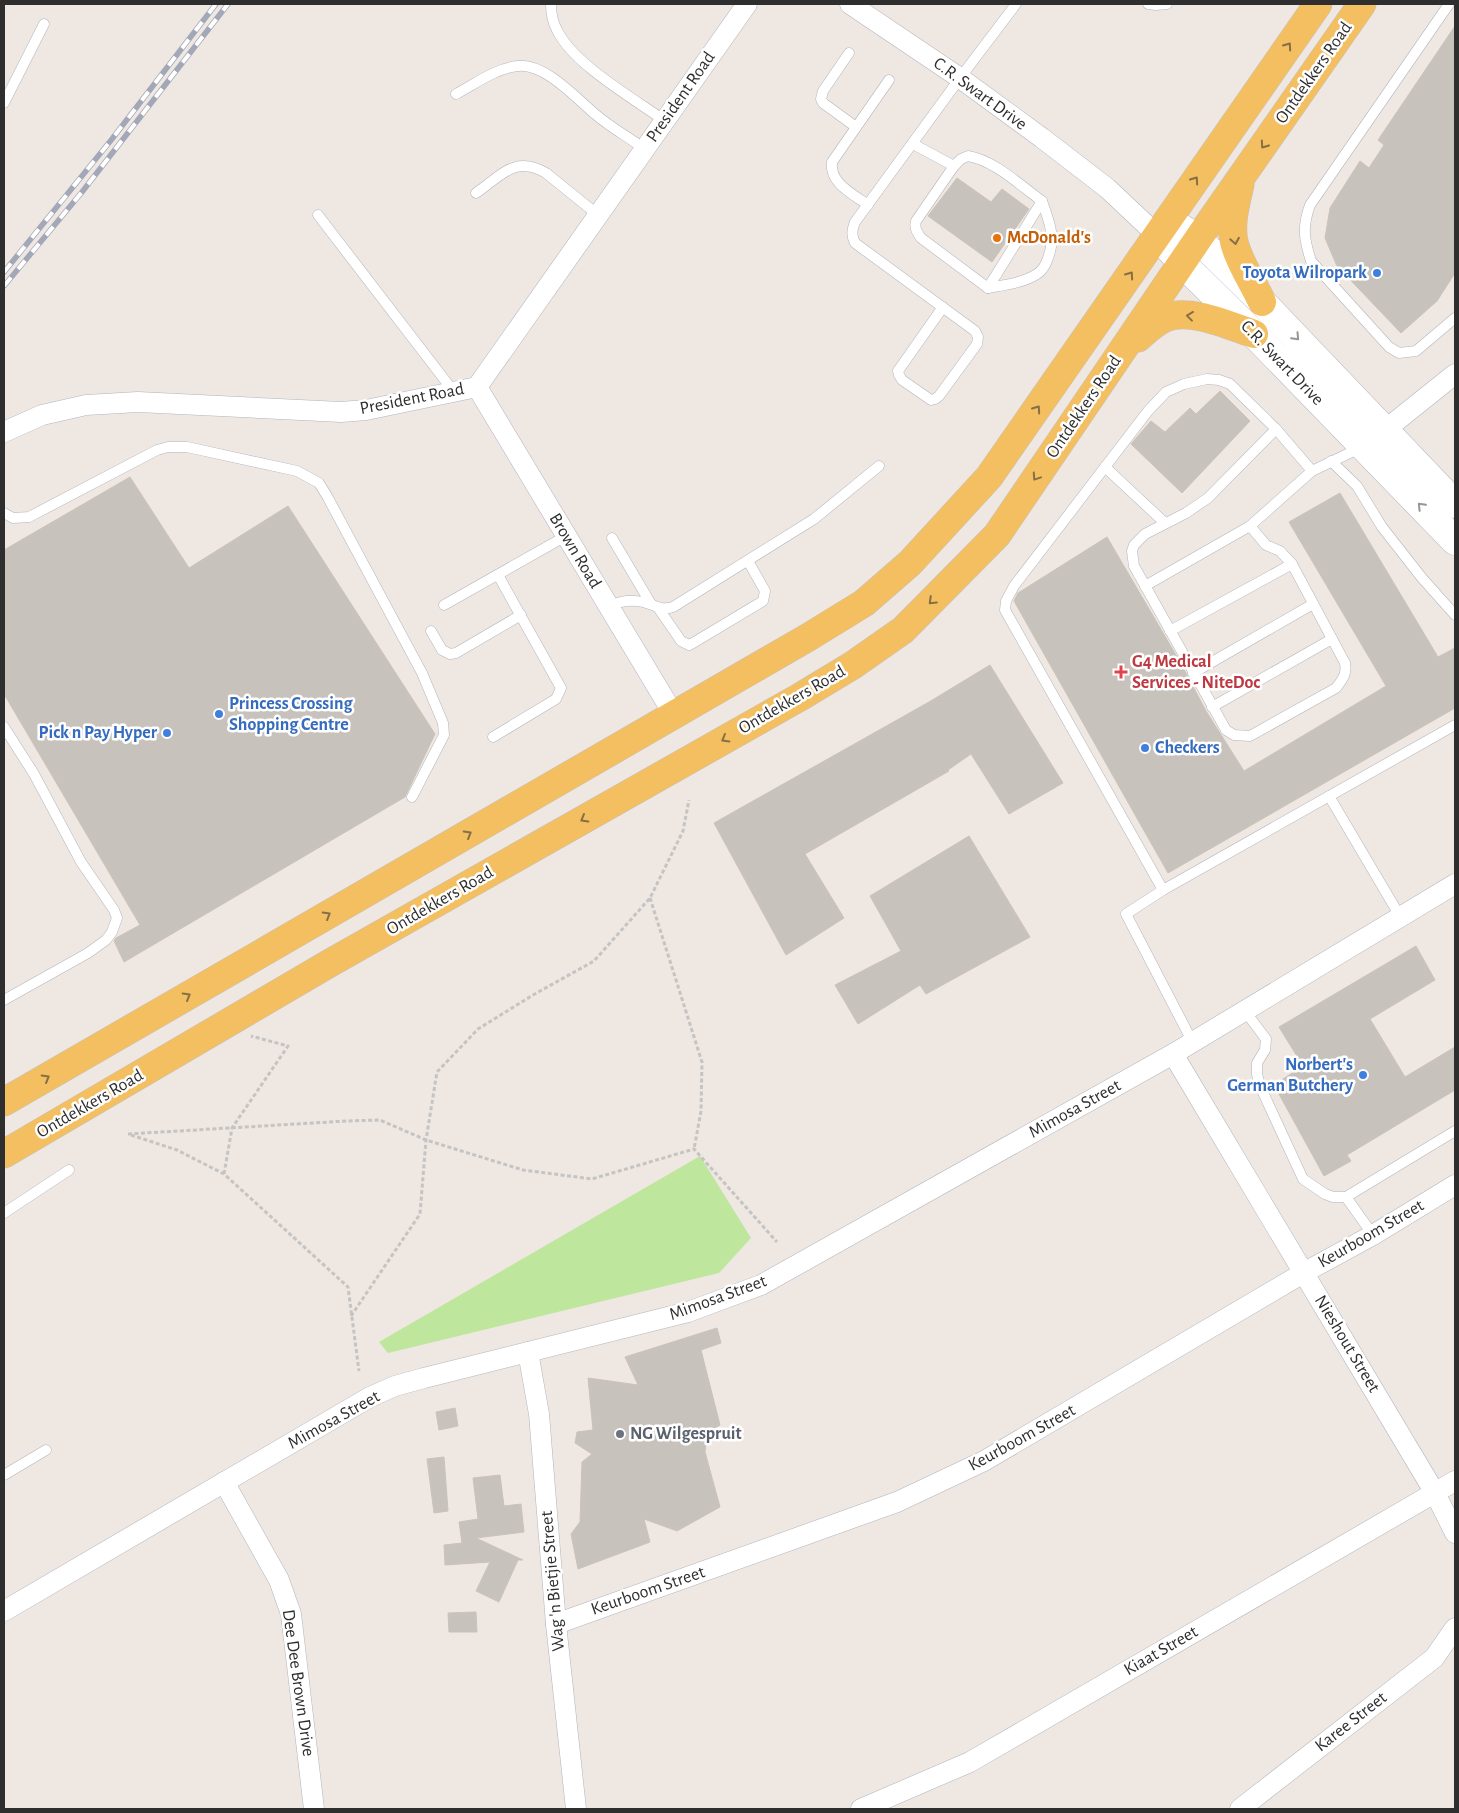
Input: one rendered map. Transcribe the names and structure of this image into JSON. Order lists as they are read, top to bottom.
{
  "streets": {
    "main road": ["Ontdekkers Road", "C.R. Swart Drive"],
    "street": [
      "President Road",
      "Brown Road",
      "Mimosa Street",
      "Keurboom Street",
      "Nieshout Street",
      "Wag 'n Bietjie Street",
      "Kiaat Street",
      "Dee Dee Brown Drive",
      "Karee Street"
    ]
  },
  "crossings": [
    ["Ontdekkers Road", "C.R. Swart Drive"],
    ["Ontdekkers Road", "Brown Road"],
    ["President Road", "Brown Road"],
    ["Mimosa Street", "Nieshout Street"],
    ["Mimosa Street", "Wag 'n Bietjie Street"],
    ["Mimosa Street", "Dee Dee Brown Drive"],
    ["Keurboom Street", "Nieshout Street"],
    ["Keurboom Street", "Wag 'n Bietjie Street"],
    ["Nieshout Street", "Kiaat Street"]
  ],
  "places": {
    "other": [
      "McDonald's",
      "Toyota Wilropark",
      "Princess Crossing Shopping Centre",
      "Pick n Pay Hyper",
      "Checkers",
      "Norbert's German Butchery",
      "NG Wilgespruit"
    ],
    "health": ["G4 Medical Services - NiteDoc"]
  }
}
